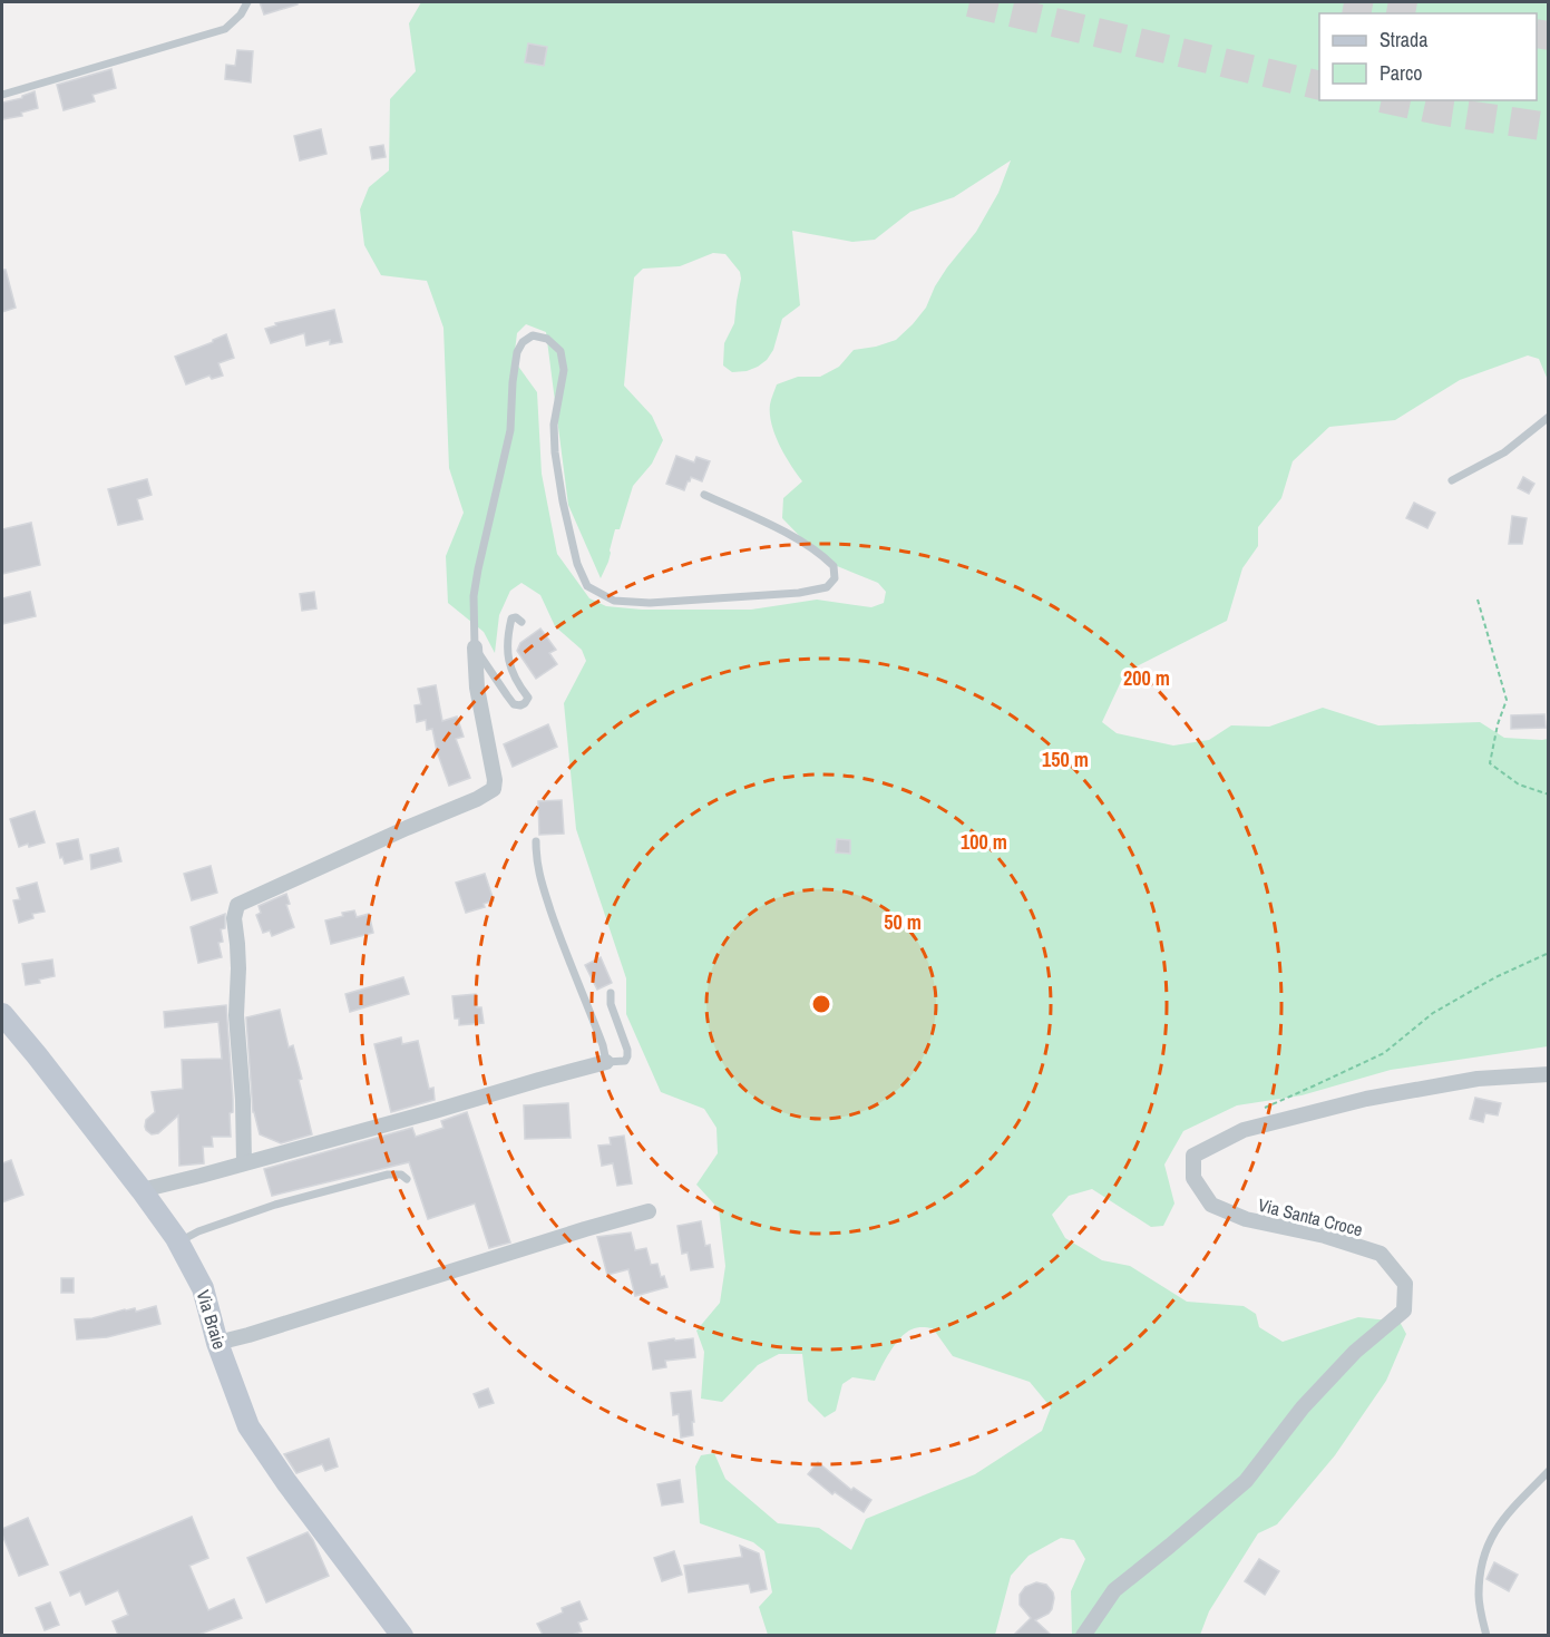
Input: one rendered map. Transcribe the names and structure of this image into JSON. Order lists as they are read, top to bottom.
{
  "streets": {
    "street": ["Via Santa Croce", "Via Braie"]
  },
  "legend": ["Strada", "Parco"],
  "rings": [
    "200 m",
    "150 m",
    "100 m",
    "50 m"
  ]
}
